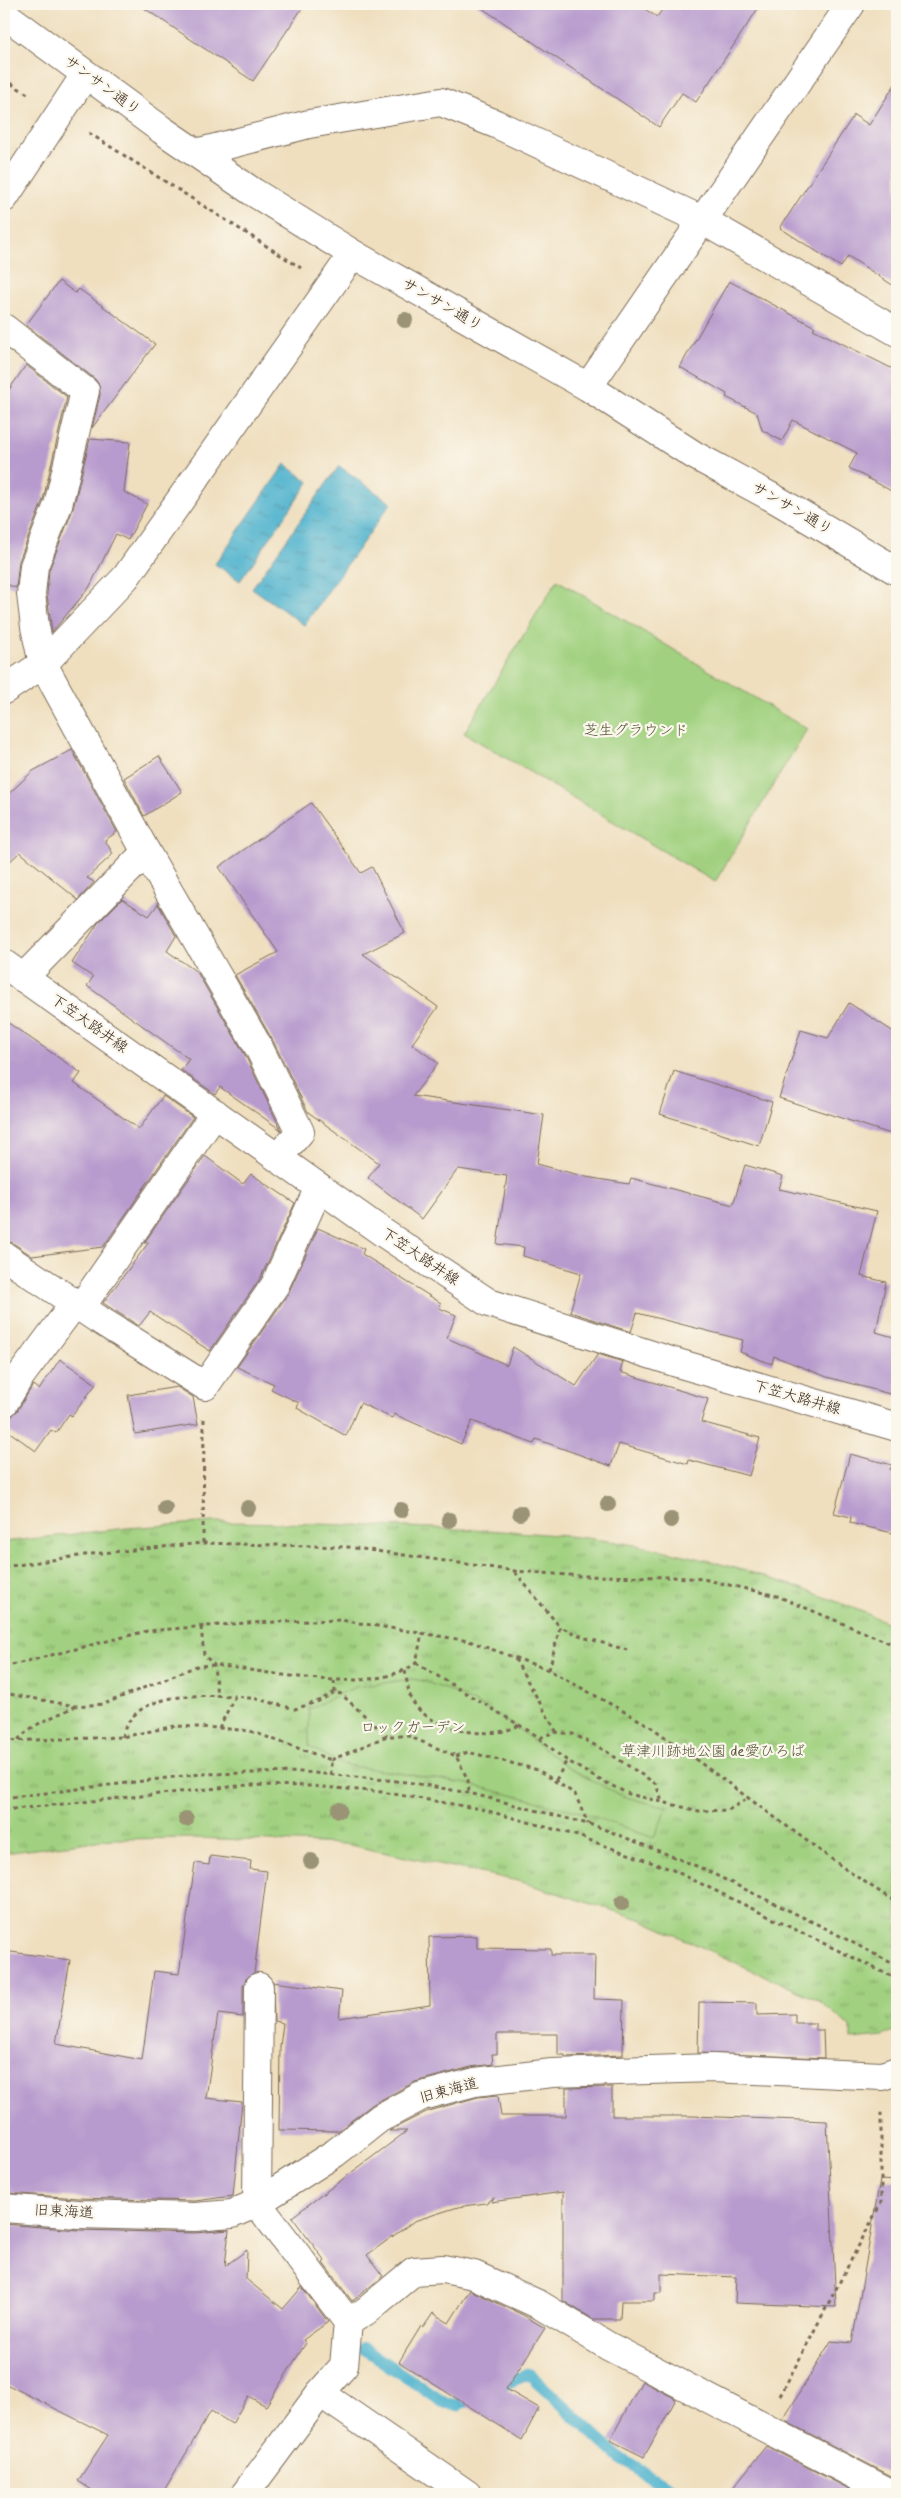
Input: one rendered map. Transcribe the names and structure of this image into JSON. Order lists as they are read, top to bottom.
{
  "streets": {
    "street": ["サンサン通り", "下笠大路井線", "旧東海道"]
  },
  "parks": ["芝生グラウンド", "ロックガーデン", "草津川跡地公園 de愛ひろば"]
}
